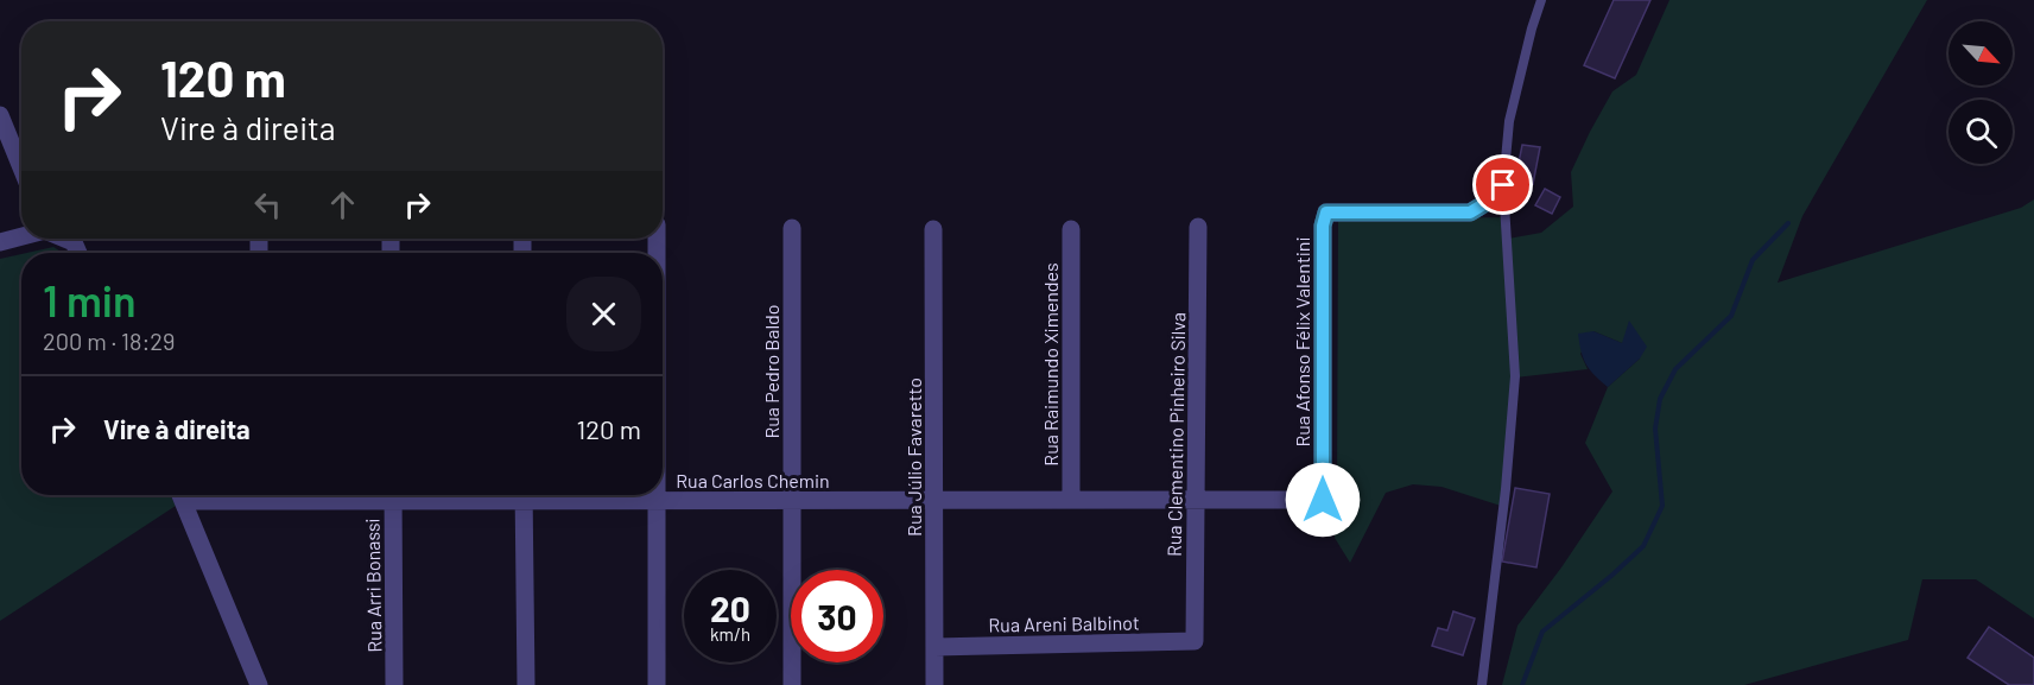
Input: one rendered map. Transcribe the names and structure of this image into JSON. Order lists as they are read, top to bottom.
{
  "streets": {
    "street": [
      "Rua Afonso Félix Valentini",
      "Rua Raimundo Ximendes",
      "Rua Pedro Baldo",
      "Rua Clementino Pinheiro Silva",
      "Rua Júlio Favaretto",
      "Rua Carlos Chemin",
      "Rua Arri Bonassi",
      "Rua Areni Balbinot"
    ]
  },
  "crossings": [
    ["Rua Afonso Félix Valentini", "Rua Carlos Chemin"],
    ["Rua Raimundo Ximendes", "Rua Carlos Chemin"],
    ["Rua Pedro Baldo", "Rua Carlos Chemin"],
    ["Rua Clementino Pinheiro Silva", "Rua Carlos Chemin"],
    ["Rua Clementino Pinheiro Silva", "Rua Areni Balbinot"],
    ["Rua Júlio Favaretto", "Rua Carlos Chemin"],
    ["Rua Júlio Favaretto", "Rua Areni Balbinot"]
  ],
  "north": "bottom right",
  "page": {
    "turn": ["120 m", "Vire à direita"],
    "heading": ["1 min", "200 m · 18:29"],
    "list": [
      {
        "name": "Vire à direita",
        "value": "120 m"
      }
    ],
    "speed": "20 km/h",
    "limit": "30"
  }
}
